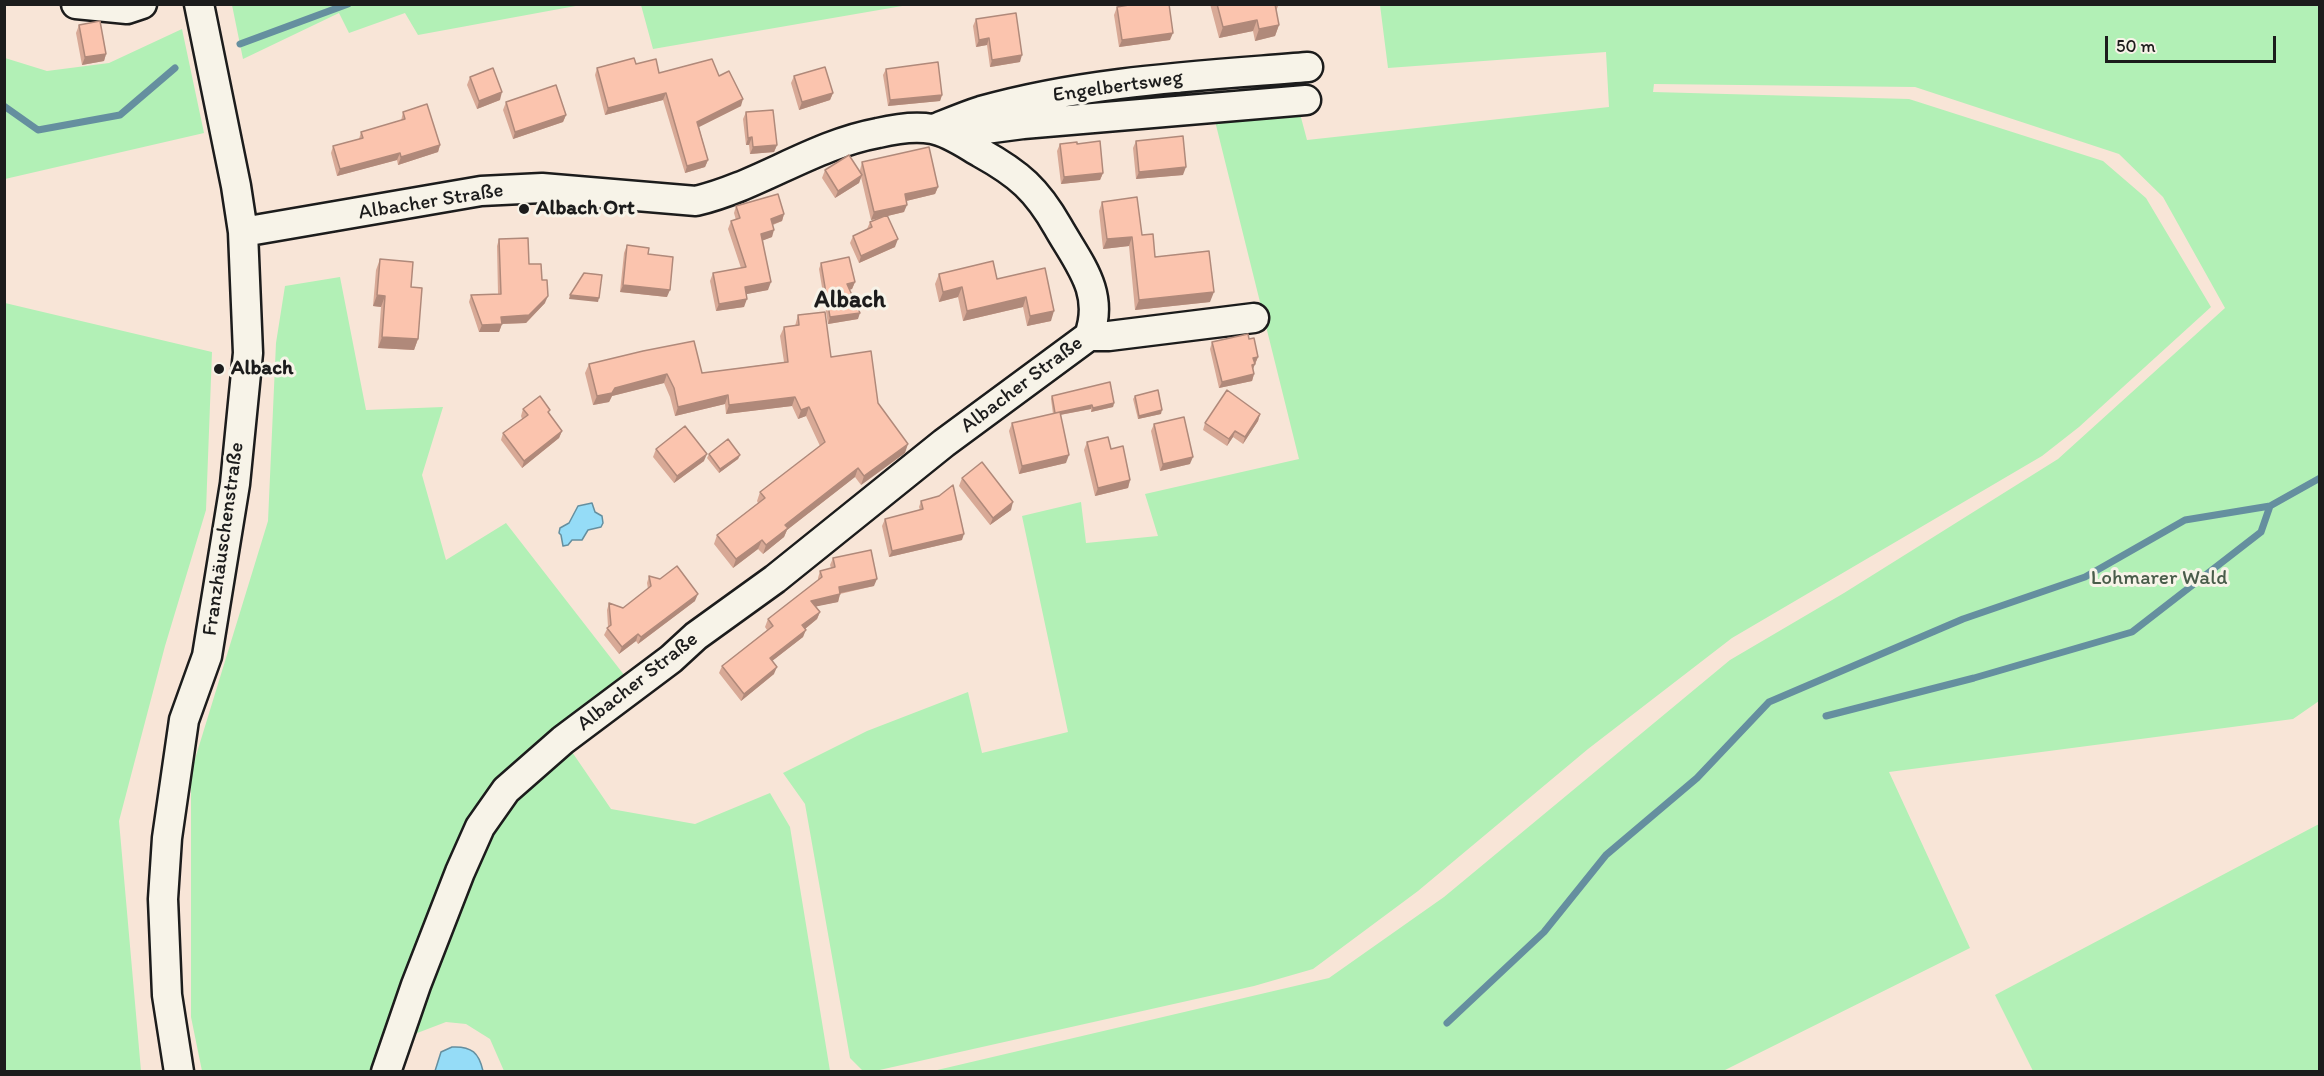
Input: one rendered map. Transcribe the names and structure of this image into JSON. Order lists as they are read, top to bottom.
{
  "streets": {
    "street": ["Engelbertsweg", "Albacher Straße", "Franzhäuschenstraße"]
  },
  "crossings": [
    ["Engelbertsweg", "Albacher Straße"],
    ["Albacher Straße", "Franzhäuschenstraße"]
  ],
  "districts": ["Albach"],
  "parks": ["Lohmarer Wald"],
  "places": ["Albach Ort", "Albach"],
  "scale_bar": "50 m"
}
